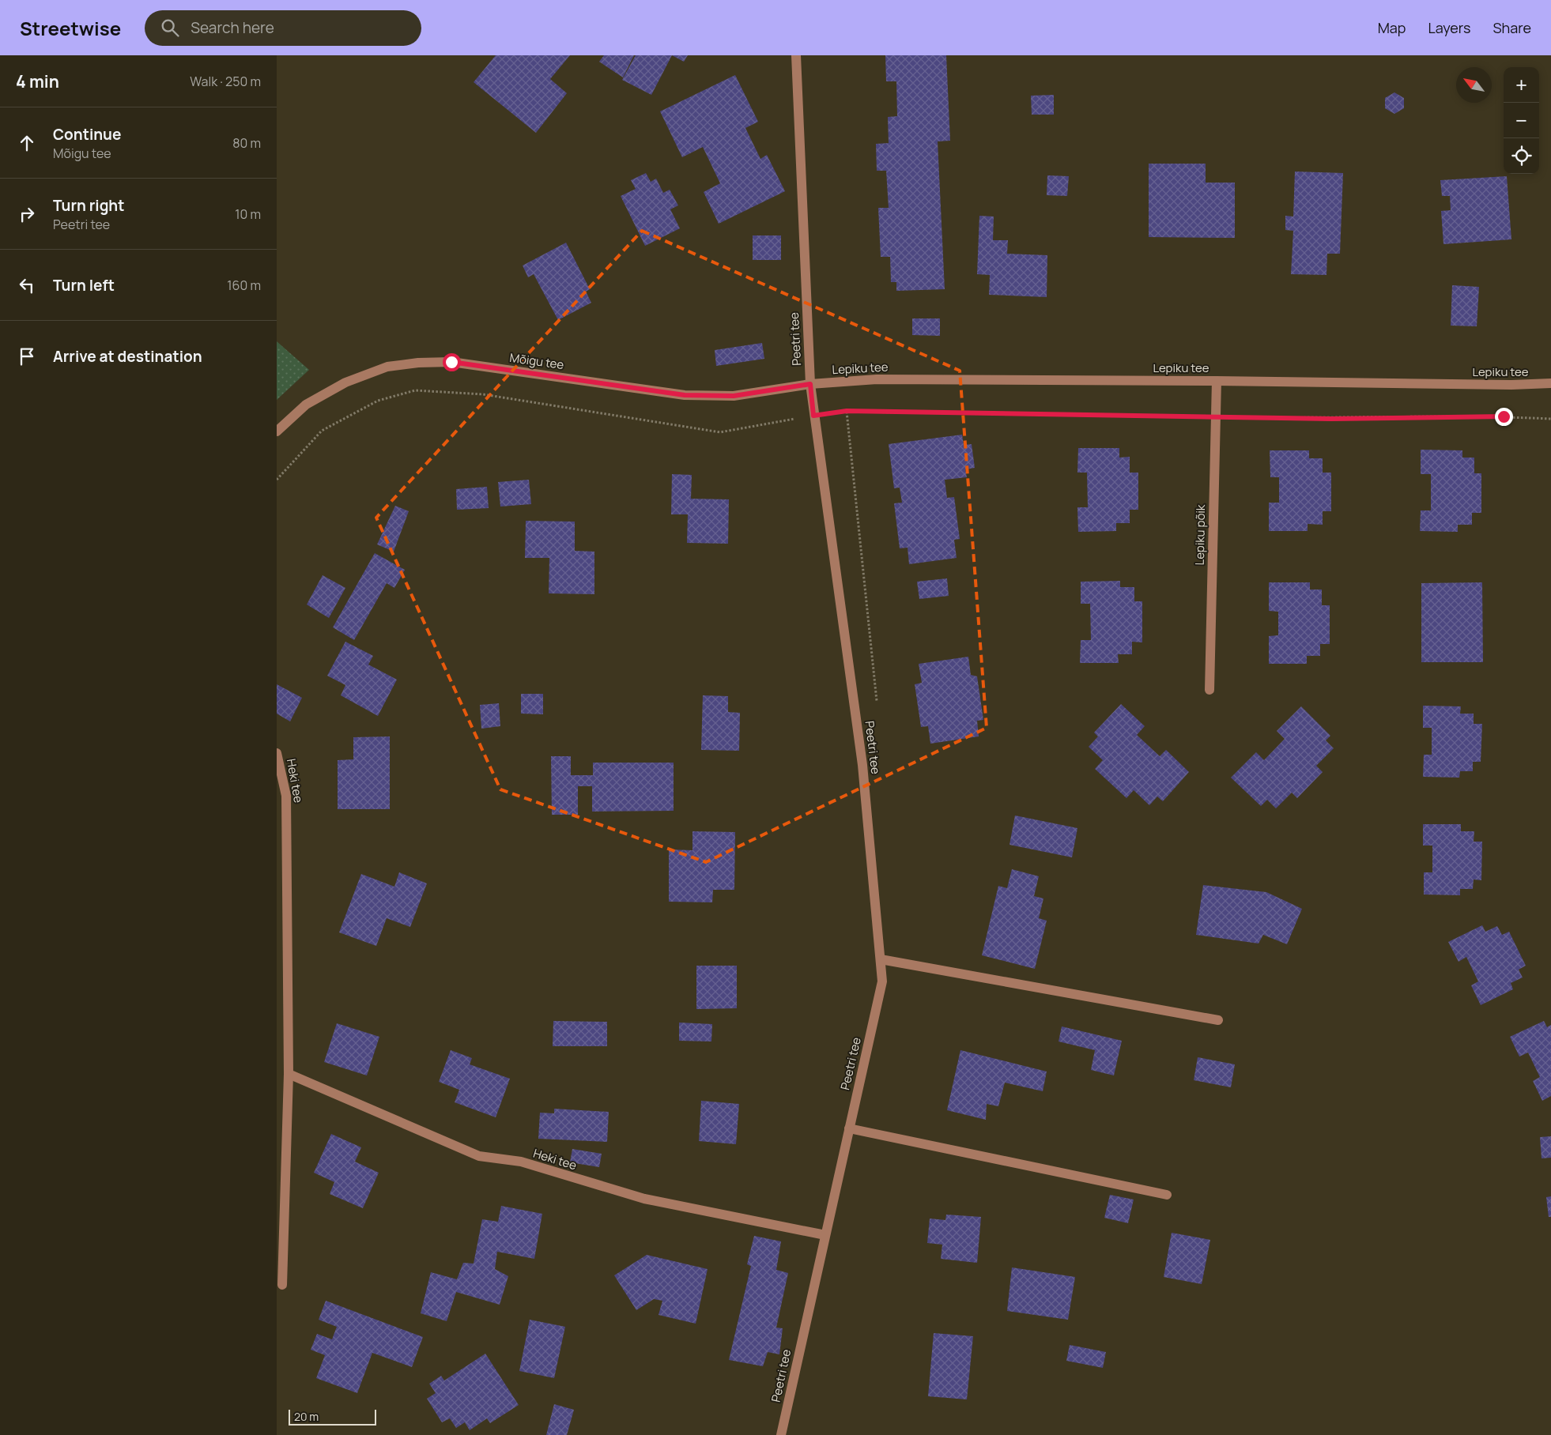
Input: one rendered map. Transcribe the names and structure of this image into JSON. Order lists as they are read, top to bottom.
{
  "streets": {
    "street": [
      "Peetri tee",
      "Mõigu tee",
      "Lepiku tee",
      "Lepiku põik",
      "Heki tee"
    ]
  },
  "crossings": [
    ["Peetri tee", "Mõigu tee"],
    ["Peetri tee", "Lepiku tee"],
    ["Peetri tee", "Heki tee"],
    ["Mõigu tee", "Lepiku tee"],
    ["Lepiku tee", "Lepiku põik"]
  ],
  "scale_bar": "20 m",
  "north": "top left",
  "page": {
    "header": "Streetwise",
    "search": "Search here",
    "nav": ["Map", "Layers", "Share"],
    "heading": ["4 min", "Walk · 250 m"],
    "map_buttons": ["+", "−"],
    "list": [
      ["Continue", "Mõigu tee", "80 m"],
      ["Turn right", "Peetri tee", "10 m"],
      ["Turn left", "160 m"],
      "Arrive at destination"
    ],
    "scale": "20 m"
  }
}
